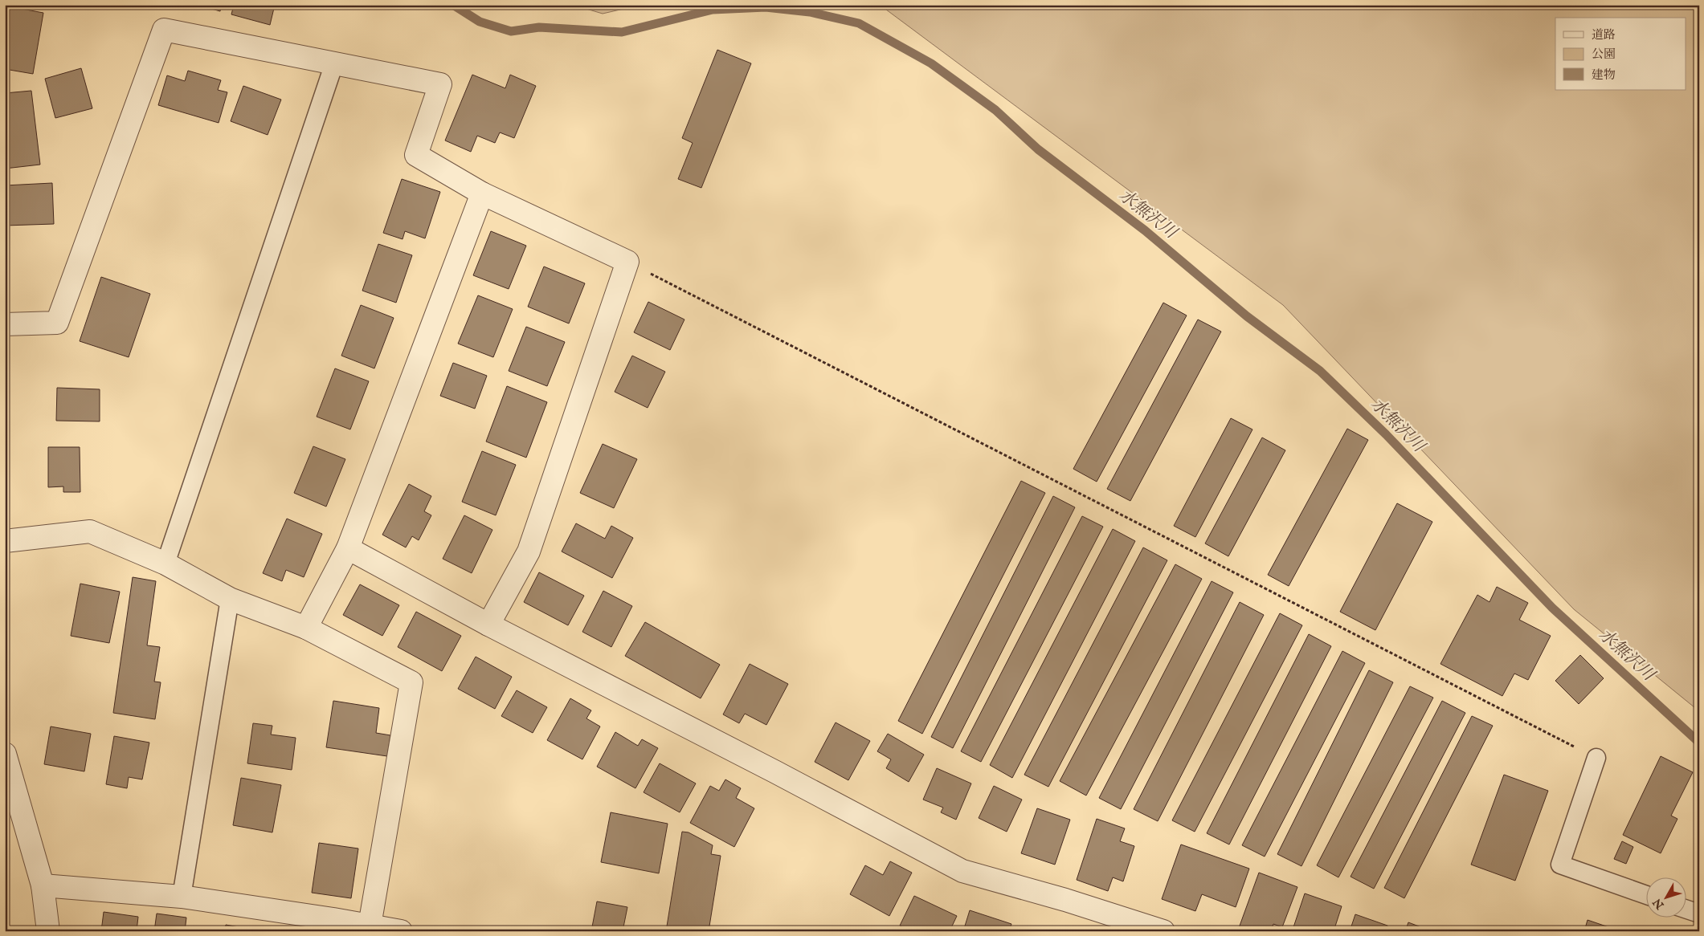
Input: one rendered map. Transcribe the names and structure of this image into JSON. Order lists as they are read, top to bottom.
{
  "water": ["水無沢川"],
  "legend": ["道路", "公園", "建物"],
  "north": "bottom left"
}
